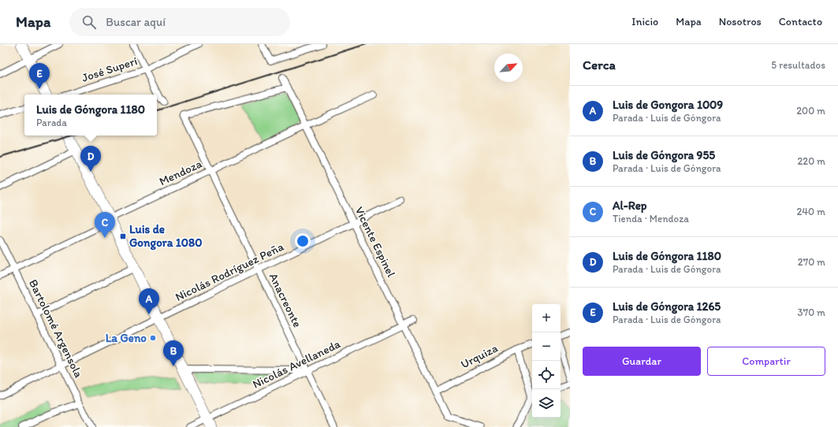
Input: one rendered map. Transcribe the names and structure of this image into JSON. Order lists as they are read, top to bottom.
{
  "streets": {
    "street": [
      "José Superí",
      "Mendoza",
      "Vicente Espinel",
      "Nicolás Rodríguez Peña",
      "Anacreonte",
      "Bartolomé Argensola",
      "Urquiza",
      "Nicolás Avellaneda"
    ]
  },
  "crossings": [
    ["Mendoza", "Vicente Espinel"],
    ["Mendoza", "Anacreonte"],
    ["Mendoza", "Bartolomé Argensola"],
    ["Vicente Espinel", "Nicolás Rodríguez Peña"],
    ["Vicente Espinel", "Anacreonte"],
    ["Vicente Espinel", "Urquiza"],
    ["Vicente Espinel", "Nicolás Avellaneda"],
    ["Nicolás Rodríguez Peña", "Anacreonte"],
    ["Nicolás Rodríguez Peña", "Bartolomé Argensola"],
    ["Anacreonte", "Nicolás Avellaneda"]
  ],
  "places": {
    "transit": ["Luis de Gongora 1080"],
    "other": ["La Geno"]
  },
  "north": "top right",
  "page": {
    "header": "Mapa",
    "search": "Buscar aquí",
    "nav": [
      "Inicio",
      "Mapa",
      "Nosotros",
      "Contacto"
    ],
    "heading": ["Cerca", "5 resultados"],
    "pins": [
      "E",
      "D",
      "C",
      "A",
      "B"
    ],
    "list": [
      {
        "mark": "A",
        "name": "Luis de Gongora 1009",
        "note": "Parada · Luis de Góngora",
        "value": "200 m"
      },
      {
        "mark": "B",
        "name": "Luis de Góngora 955",
        "note": "Parada · Luis de Góngora",
        "value": "220 m"
      },
      {
        "mark": "C",
        "name": "Al-Rep",
        "note": "Tienda · Mendoza",
        "value": "240 m"
      },
      {
        "mark": "D",
        "name": "Luis de Góngora 1180",
        "note": "Parada · Luis de Góngora",
        "value": "270 m"
      },
      {
        "mark": "E",
        "name": "Luis de Góngora 1265",
        "note": "Parada · Luis de Góngora",
        "value": "370 m"
      }
    ],
    "popup": ["Luis de Góngora 1180", "Parada"],
    "map_buttons": ["+", "−"],
    "buttons": ["Guardar", "Compartir"]
  }
}
